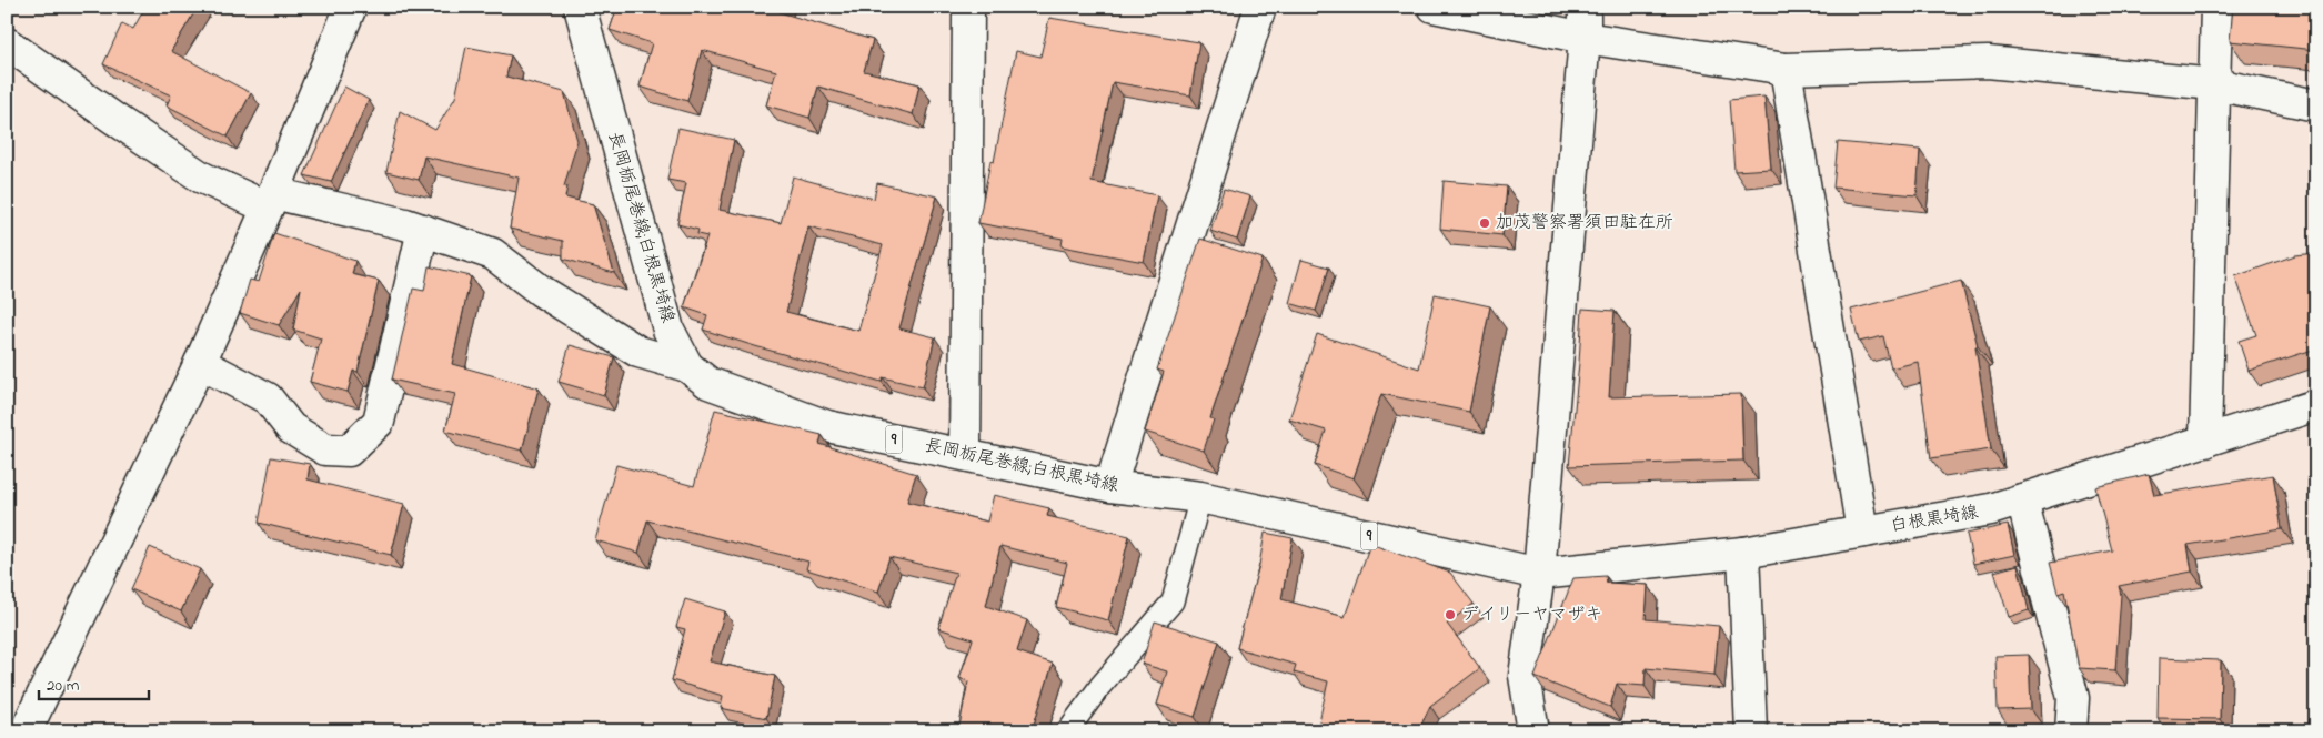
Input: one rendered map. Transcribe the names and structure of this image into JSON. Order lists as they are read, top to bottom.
{
  "streets": {
    "street": ["長岡栃尾巻線;白根黒埼線", "9", "白根黒埼線"]
  },
  "crossings": [
    ["長岡栃尾巻線;白根黒埼線", "白根黒埼線"]
  ],
  "places": ["加茂警察署須田駐在所", "デイリーヤマザキ"],
  "scale_bar": "20 m"
}
